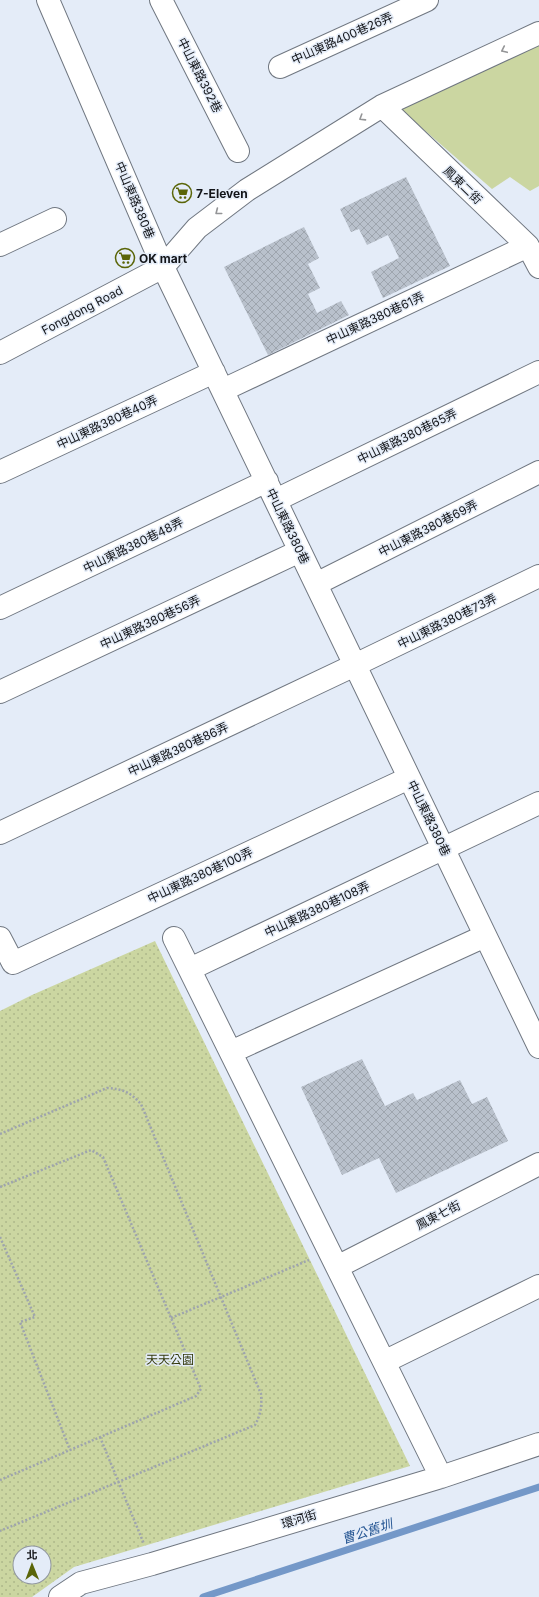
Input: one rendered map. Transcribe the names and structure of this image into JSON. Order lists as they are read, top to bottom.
{
  "streets": {
    "street": [
      "中山東路400巷26弄",
      "中山東路392巷",
      "鳳東二街",
      "中山東路380巷",
      "Fongdong Road",
      "中山東路380巷61弄",
      "中山東路380巷40弄",
      "中山東路380巷65弄",
      "中山東路380巷69弄",
      "中山東路380巷48弄",
      "中山東路380巷73弄",
      "中山東路380巷56弄",
      "中山東路380巷86弄",
      "中山東路380巷100弄",
      "中山東路380巷108弄",
      "鳳東七街",
      "環河街"
    ]
  },
  "crossings": [
    ["鳳東二街", "中山東路380巷61弄"],
    ["中山東路380巷", "Fongdong Road"],
    ["中山東路380巷", "中山東路380巷61弄"],
    ["中山東路380巷", "中山東路380巷40弄"],
    ["中山東路380巷", "中山東路380巷65弄"],
    ["中山東路380巷", "中山東路380巷69弄"],
    ["中山東路380巷", "中山東路380巷48弄"],
    ["中山東路380巷", "中山東路380巷73弄"],
    ["中山東路380巷", "中山東路380巷56弄"],
    ["中山東路380巷", "中山東路380巷86弄"],
    ["中山東路380巷", "中山東路380巷100弄"],
    ["中山東路380巷", "中山東路380巷108弄"],
    ["中山東路380巷61弄", "中山東路380巷40弄"],
    ["中山東路380巷73弄", "中山東路380巷86弄"]
  ],
  "water": ["曹公舊圳"],
  "parks": ["天天公園"],
  "places": {
    "supermarket": ["7-Eleven", "OK mart"]
  },
  "north": "top"
}
